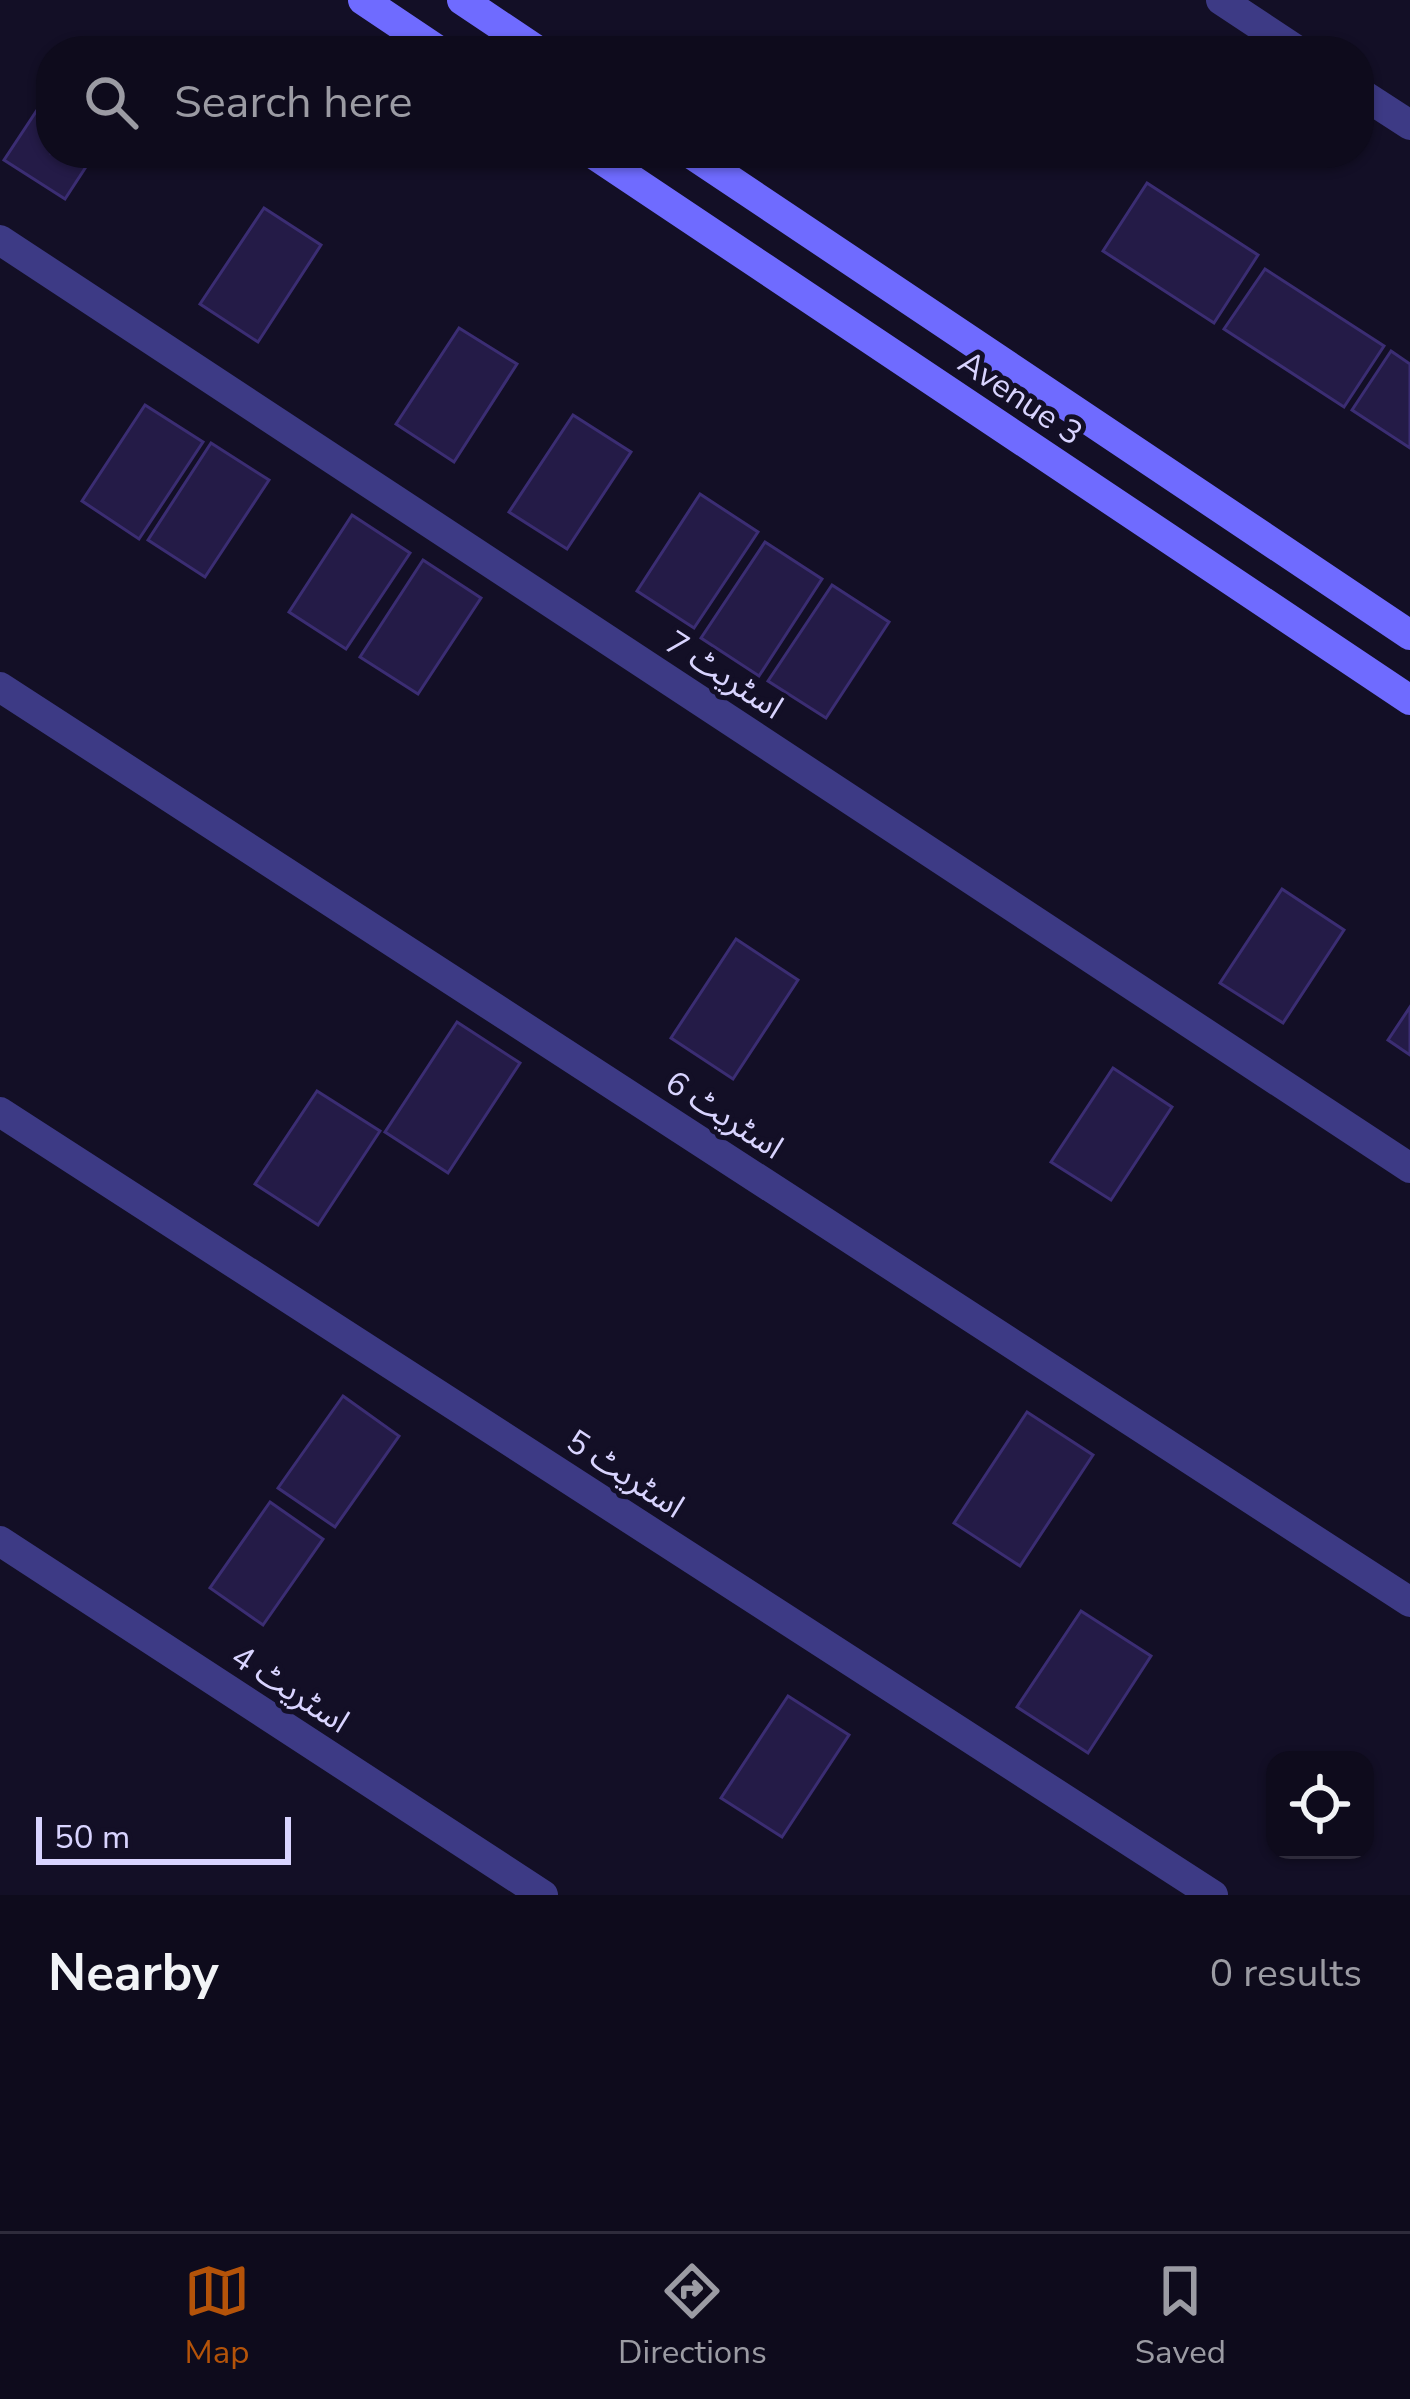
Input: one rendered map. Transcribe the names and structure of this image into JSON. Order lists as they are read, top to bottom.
{
  "streets": {
    "main road": ["Avenue 3"],
    "street": [
      "اسٹریٹ 7",
      "اسٹریٹ 6",
      "اسٹریٹ 5",
      "اسٹریٹ 4"
    ]
  },
  "scale_bar": "50 m",
  "page": {
    "search": "Search here",
    "scale": "50 m",
    "heading": ["Nearby", "0 results"],
    "nav": ["Map", "Directions", "Saved"]
  }
}
